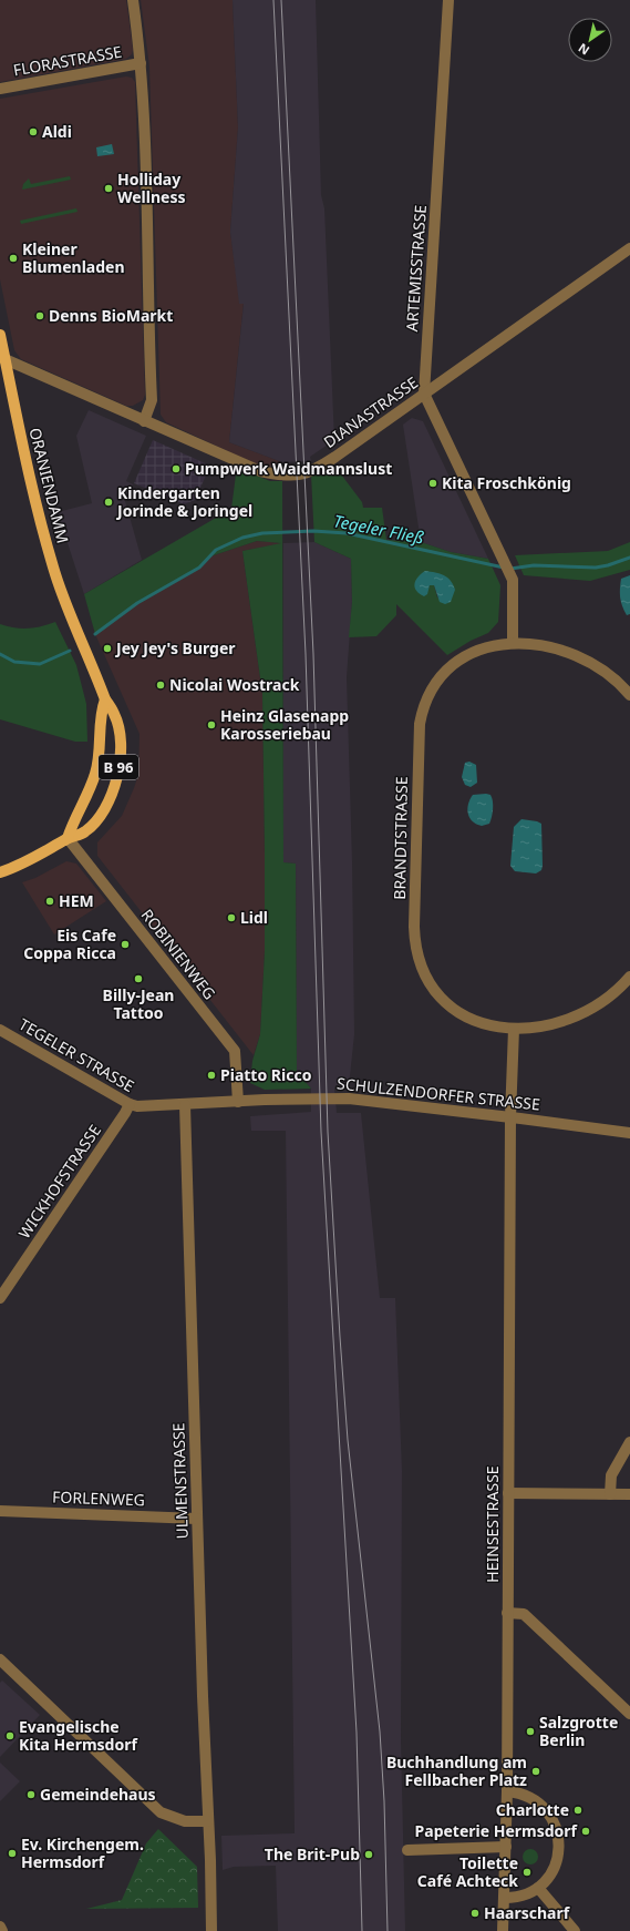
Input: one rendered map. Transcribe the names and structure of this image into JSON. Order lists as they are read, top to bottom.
{
  "streets": {
    "main road": ["ORANIENDAMM", "B 96"],
    "street": [
      "FLORASTRASSE",
      "ARTEMISSTRASSE",
      "DIANASTRASSE",
      "BRANDTSTRASSE",
      "ROBINIENWEG",
      "TEGELER STRASSE",
      "SCHULZENDORFER STRASSE",
      "WICKHOFSTRASSE",
      "ULMENSTRASSE",
      "FORLENWEG",
      "HEINSESTRASSE"
    ]
  },
  "crossings": [
    ["ARTEMISSTRASSE", "DIANASTRASSE"],
    ["ARTEMISSTRASSE", "BRANDTSTRASSE"],
    ["DIANASTRASSE", "ORANIENDAMM"],
    ["ORANIENDAMM", "B 96"],
    ["B 96", "ROBINIENWEG"],
    ["ROBINIENWEG", "TEGELER STRASSE"],
    ["ROBINIENWEG", "SCHULZENDORFER STRASSE"],
    ["TEGELER STRASSE", "SCHULZENDORFER STRASSE"],
    ["TEGELER STRASSE", "WICKHOFSTRASSE"],
    ["TEGELER STRASSE", "ULMENSTRASSE"],
    ["SCHULZENDORFER STRASSE", "HEINSESTRASSE"],
    ["ULMENSTRASSE", "FORLENWEG"]
  ],
  "water": ["Tegeler Fließ"],
  "places": [
    "Aldi",
    "Holliday Wellness",
    "Kleiner Blumenladen",
    "Denns BioMarkt",
    "Pumpwerk Waidmannslust",
    "Kita Froschkönig",
    "Kindergarten Jorinde & Joringel",
    "Jey Jey's Burger",
    "Nicolai Wostrack",
    "Heinz Glasenapp Karosseriebau",
    "HEM",
    "Lidl",
    "Eis Cafe Coppa Ricca",
    "Billy-Jean Tattoo",
    "Piatto Ricco",
    "Salzgrotte Berlin",
    "Evangelische Kita Hermsdorf",
    "Buchhandlung am Fellbacher Platz",
    "Gemeindehaus",
    "Charlotte",
    "Papeterie Hermsdorf",
    "Ev. Kirchengem. Hermsdorf",
    "The Brit-Pub",
    "Toilette Café Achteck",
    "Haarscharf"
  ],
  "north": "bottom left"
}
